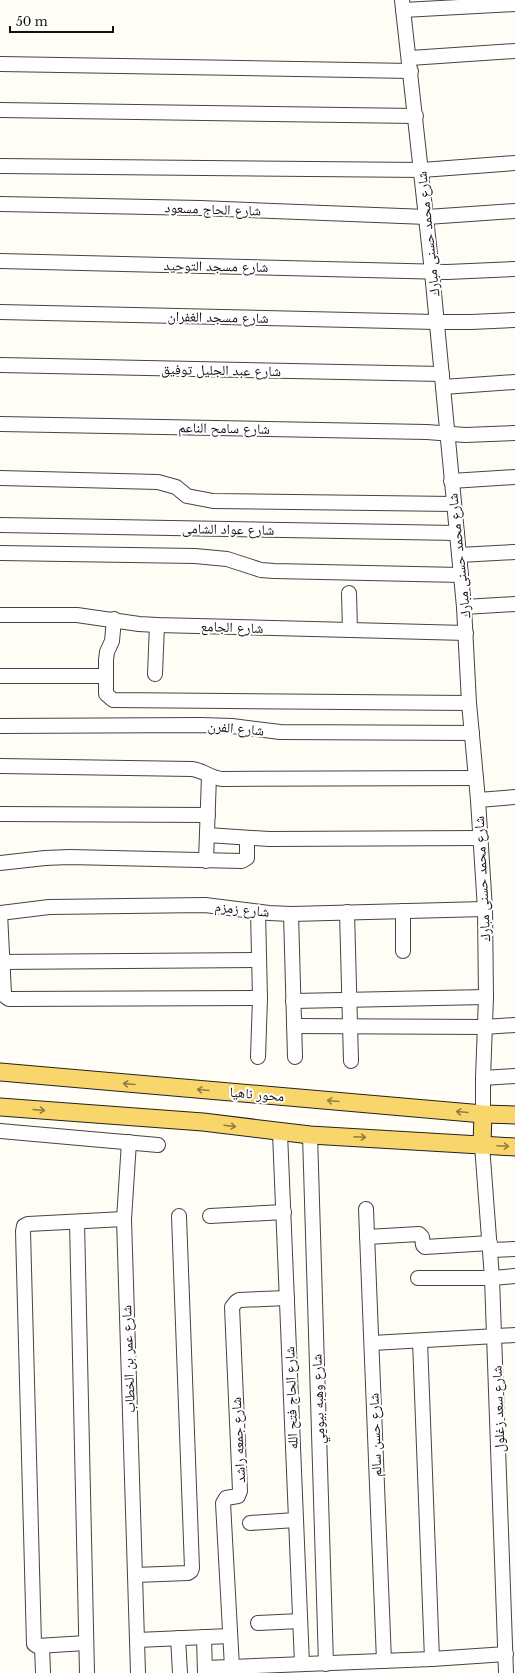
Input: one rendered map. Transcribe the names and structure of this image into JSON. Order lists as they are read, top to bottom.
{
  "streets": {
    "main road": ["محور ناهيا"],
    "street": [
      "شارع الحاج مسعود",
      "شارع محمد حسنى مبارك",
      "شارع مسجد التوحيد",
      "شارع مسجد الغفران",
      "شارع عبد الجليل توفيق",
      "شارع سامح الناعم",
      "شارع عواد الشامى",
      "شارع الجامع",
      "شارع الفرن",
      "شارع زمزم",
      "شارع عمر بن الخطاب",
      "شارع الحاج فتح الله",
      "شارع وهبه بيومي",
      "شارع سعد زغلول",
      "شارع حسن سالم",
      "شارع جمعه راشد"
    ]
  },
  "crossings": [
    ["شارع الحاج مسعود", "شارع محمد حسنى مبارك"],
    ["شارع محمد حسنى مبارك", "شارع مسجد التوحيد"],
    ["شارع محمد حسنى مبارك", "شارع مسجد الغفران"],
    ["شارع محمد حسنى مبارك", "شارع عبد الجليل توفيق"],
    ["شارع محمد حسنى مبارك", "شارع سامح الناعم"],
    ["شارع محمد حسنى مبارك", "شارع عواد الشامى"],
    ["شارع محمد حسنى مبارك", "شارع الجامع"],
    ["شارع محمد حسنى مبارك", "شارع الفرن"],
    ["شارع محمد حسنى مبارك", "شارع زمزم"],
    ["شارع محمد حسنى مبارك", "محور ناهيا"],
    ["شارع الحاج فتح الله", "شارع جمعه راشد"]
  ],
  "scale_bar": "50 m"
}
